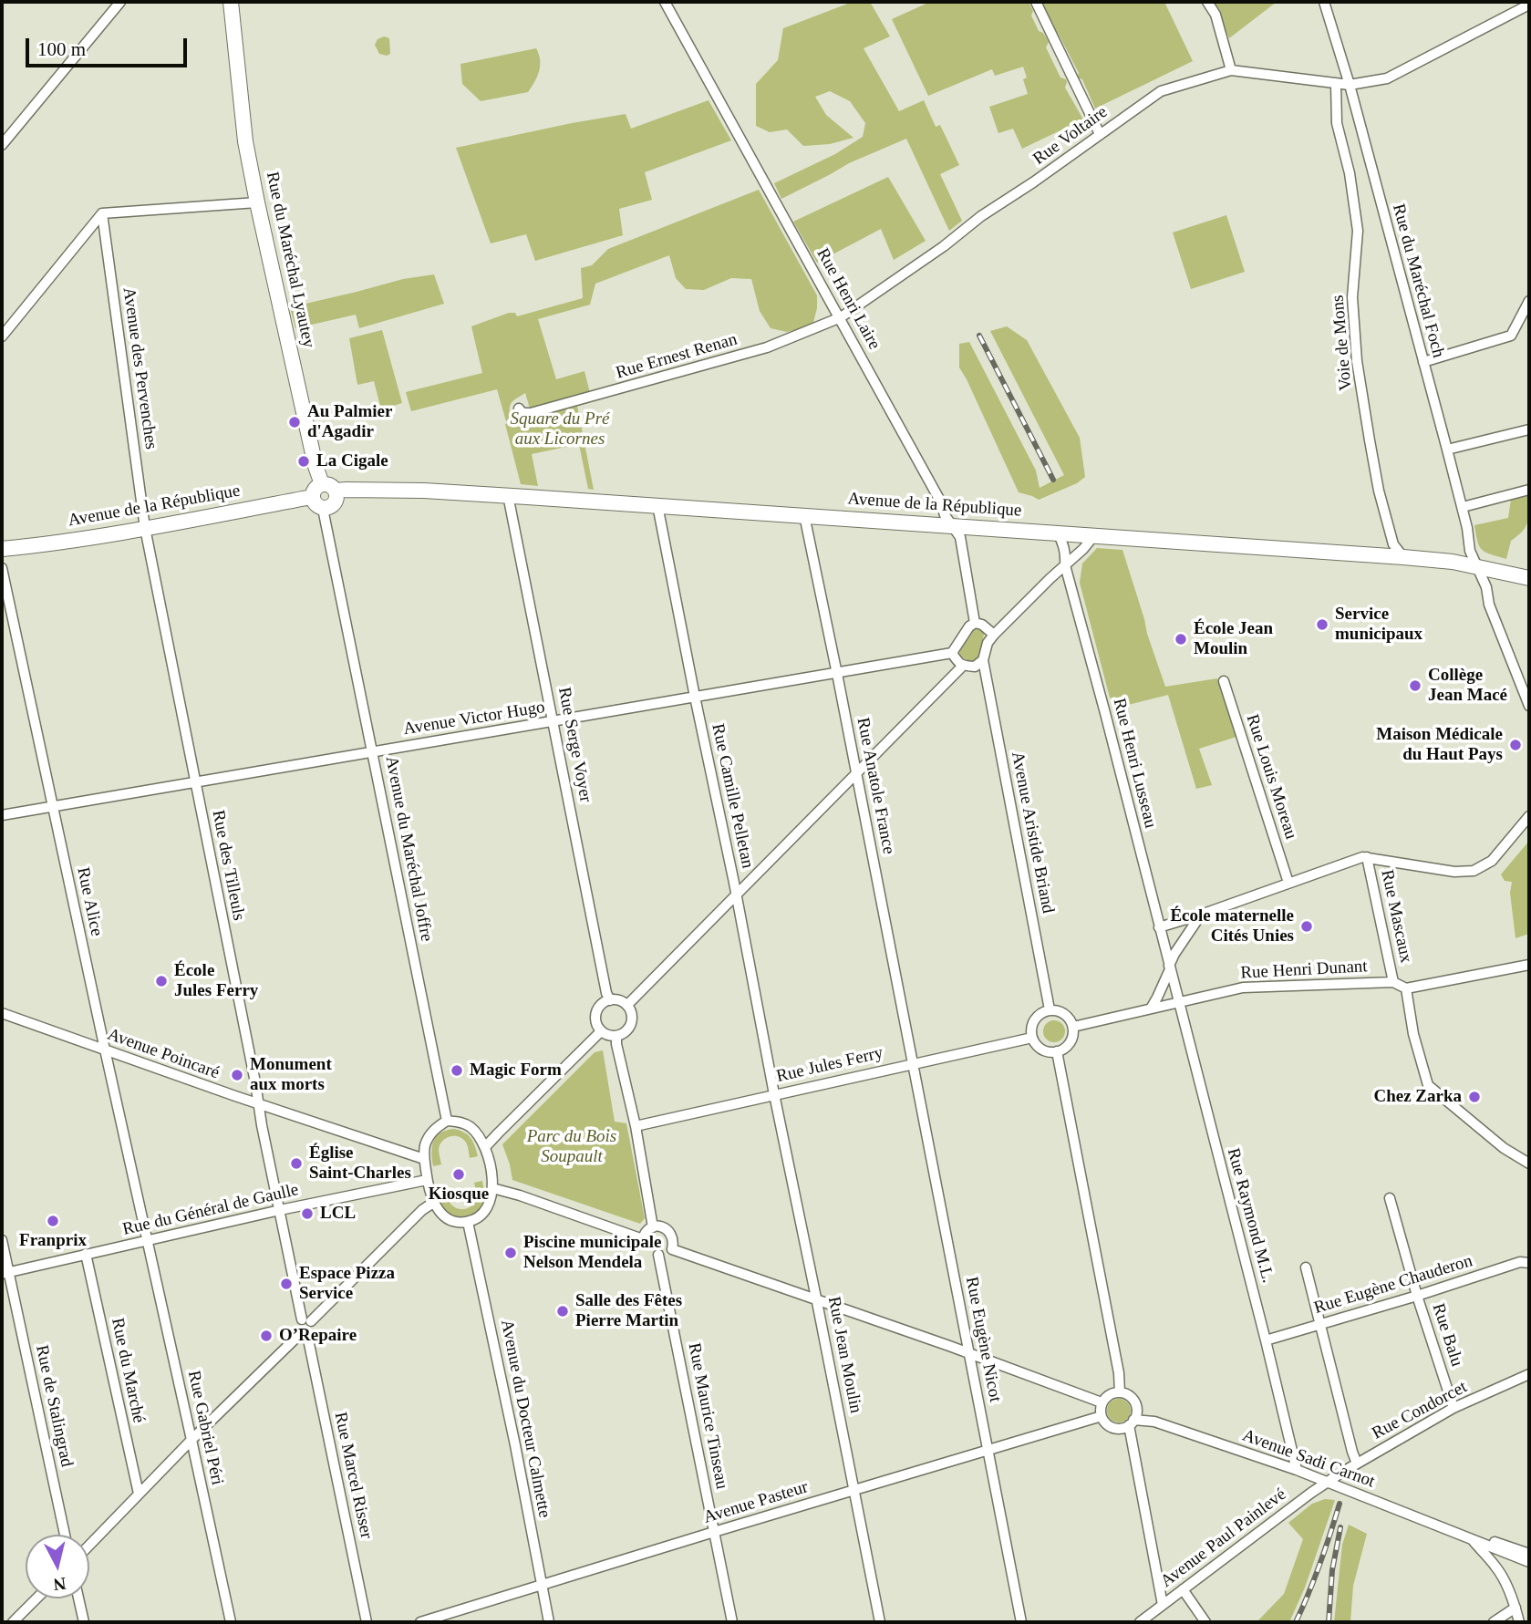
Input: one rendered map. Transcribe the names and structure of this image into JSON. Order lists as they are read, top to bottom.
{
  "streets": {
    "main road": ["Rue du Maréchal Lyautey", "Avenue de la République"],
    "street": [
      "Rue Voltaire",
      "Rue du Maréchal Foch",
      "Rue Henri Laire",
      "Voie de Mons",
      "Rue Ernest Renan",
      "Avenue des Pervenches",
      "Avenue Victor Hugo",
      "Rue Serge Voyer",
      "Rue Henri Lusseau",
      "Rue Louis Moreau",
      "Rue Anatole France",
      "Rue Camille Pelletan",
      "Avenue Aristide Briand",
      "Avenue du Maréchal Joffre",
      "Rue des Tilleuls",
      "Rue Alice",
      "Rue Mascaux",
      "Rue Henri Dunant",
      "Avenue Poincaré",
      "Rue Jules Ferry",
      "Rue du Général de Gaulle",
      "Rue Raymond M.L.",
      "Rue Eugène Chauderon",
      "Rue Balu",
      "Rue Eugène Nicot",
      "Rue Jean Moulin",
      "Rue du Marché",
      "Rue de Stalingrad",
      "Rue Condorcet",
      "Rue Maurice Tinseau",
      "Avenue du Docteur Calmette",
      "Rue Gabriel Péri",
      "Avenue Sadi Carnot",
      "Rue Marcel Risser",
      "Avenue Pasteur",
      "Avenue Paul Painlevé"
    ]
  },
  "crossings": [
    ["Rue Voltaire", "Rue du Maréchal Foch"],
    ["Rue Voltaire", "Rue Henri Laire"],
    ["Rue Voltaire", "Voie de Mons"],
    ["Rue Voltaire", "Rue Ernest Renan"],
    ["Rue du Maréchal Lyautey", "Avenue de la République"],
    ["Rue du Maréchal Lyautey", "Avenue du Maréchal Joffre"],
    ["Rue du Maréchal Foch", "Avenue de la République"],
    ["Rue Henri Laire", "Rue Ernest Renan"],
    ["Rue Henri Laire", "Avenue de la République"],
    ["Voie de Mons", "Avenue de la République"],
    ["Avenue des Pervenches", "Avenue de la République"],
    ["Avenue des Pervenches", "Rue des Tilleuls"],
    ["Avenue de la République", "Rue Serge Voyer"],
    ["Avenue de la République", "Rue Henri Lusseau"],
    ["Avenue de la République", "Rue Anatole France"],
    ["Avenue de la République", "Rue Camille Pelletan"],
    ["Avenue de la République", "Avenue du Maréchal Joffre"],
    ["Avenue de la République", "Rue des Tilleuls"],
    ["Avenue Victor Hugo", "Rue Serge Voyer"],
    ["Avenue Victor Hugo", "Rue Anatole France"],
    ["Avenue Victor Hugo", "Rue Camille Pelletan"],
    ["Avenue Victor Hugo", "Avenue du Maréchal Joffre"],
    ["Avenue Victor Hugo", "Rue des Tilleuls"],
    ["Avenue Victor Hugo", "Rue Alice"],
    ["Rue Henri Lusseau", "Rue Raymond M.L."],
    ["Rue Anatole France", "Rue Jules Ferry"],
    ["Rue Anatole France", "Rue Eugène Nicot"],
    ["Rue Camille Pelletan", "Rue Jules Ferry"],
    ["Rue Camille Pelletan", "Rue Jean Moulin"],
    ["Avenue Aristide Briand", "Rue Jules Ferry"],
    ["Avenue du Maréchal Joffre", "Avenue Poincaré"],
    ["Avenue du Maréchal Joffre", "Rue du Général de Gaulle"],
    ["Avenue du Maréchal Joffre", "Avenue du Docteur Calmette"],
    ["Rue des Tilleuls", "Avenue Poincaré"],
    ["Rue des Tilleuls", "Rue du Général de Gaulle"],
    ["Rue Alice", "Avenue Poincaré"],
    ["Rue Alice", "Rue du Général de Gaulle"],
    ["Rue Alice", "Rue Gabriel Péri"],
    ["Rue Mascaux", "Rue Henri Dunant"],
    ["Rue Henri Dunant", "Rue Raymond M.L."],
    ["Avenue Poincaré", "Rue du Général de Gaulle"],
    ["Avenue Poincaré", "Avenue du Docteur Calmette"],
    ["Rue Jules Ferry", "Rue Eugène Nicot"],
    ["Rue Jules Ferry", "Rue Jean Moulin"],
    ["Rue du Général de Gaulle", "Rue du Marché"],
    ["Rue du Général de Gaulle", "Rue de Stalingrad"],
    ["Rue du Général de Gaulle", "Avenue du Docteur Calmette"],
    ["Rue du Général de Gaulle", "Rue Gabriel Péri"],
    ["Rue Raymond M.L.", "Rue Eugène Chauderon"],
    ["Rue Raymond M.L.", "Avenue Sadi Carnot"],
    ["Rue Eugène Chauderon", "Rue Balu"],
    ["Rue Balu", "Rue Condorcet"],
    ["Rue Eugène Nicot", "Avenue Pasteur"],
    ["Rue Jean Moulin", "Avenue Pasteur"],
    ["Rue Condorcet", "Avenue Sadi Carnot"],
    ["Rue Condorcet", "Avenue Paul Painlevé"],
    ["Rue Maurice Tinseau", "Avenue Pasteur"],
    ["Avenue du Docteur Calmette", "Avenue Pasteur"],
    ["Avenue Sadi Carnot", "Avenue Pasteur"],
    ["Avenue Sadi Carnot", "Avenue Paul Painlevé"]
  ],
  "parks": ["Square du Pré aux Licornes", "Parc du Bois Soupault"],
  "places": [
    "Au Palmier d'Agadir",
    "La Cigale",
    "Service municipaux",
    "École Jean Moulin",
    "Collège Jean Macé",
    "Maison Médicale du Haut Pays",
    "École maternelle Cités Unies",
    "École Jules Ferry",
    "Magic Form",
    "Monument aux morts",
    "Chez Zarka",
    "Église Saint-Charles",
    "Kiosque",
    "LCL",
    "Franprix",
    "Piscine municipale Nelson Mendela",
    "Espace Pizza Service",
    "Salle des Fêtes Pierre Martin",
    "O’Repaire"
  ],
  "scale_bar": "100 m",
  "north": "bottom"
}
